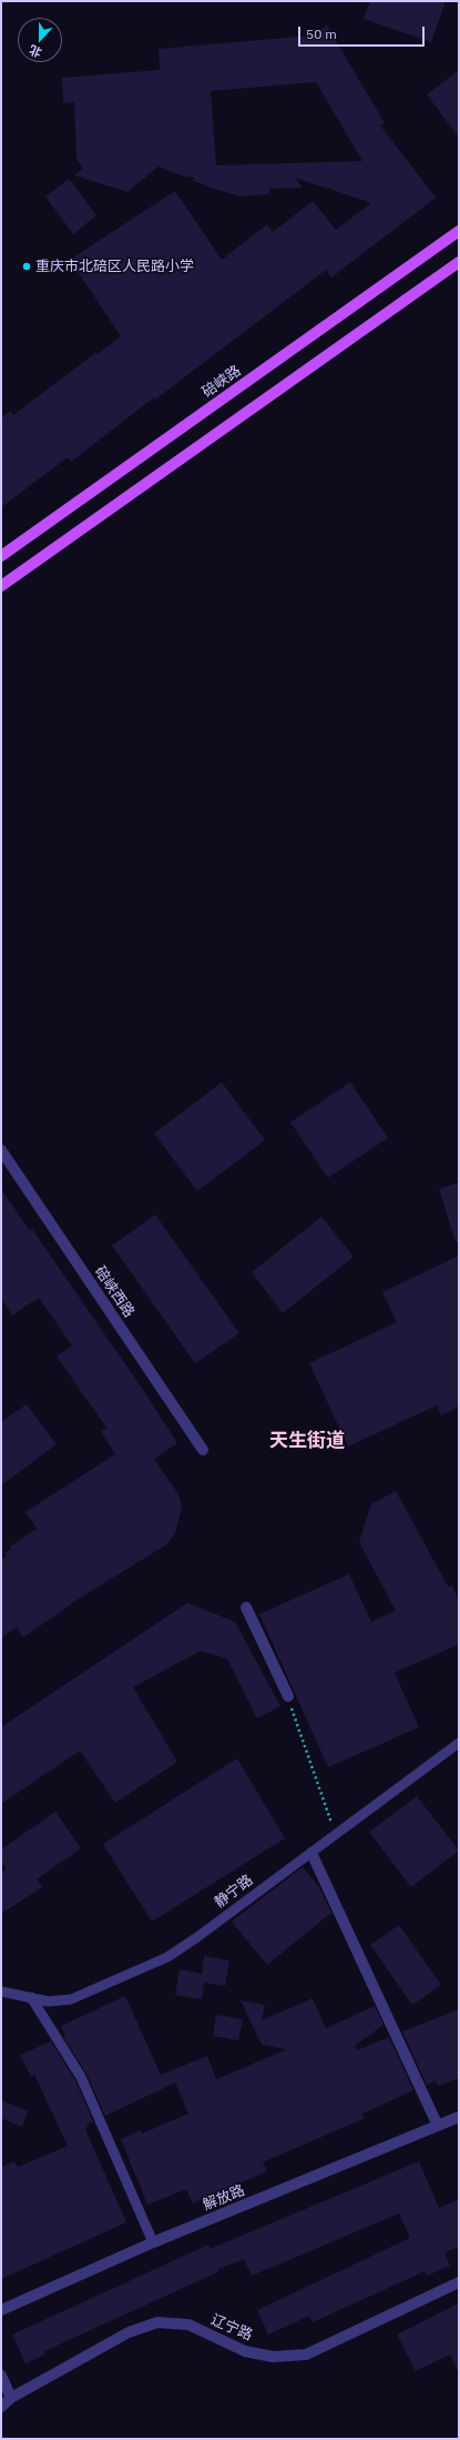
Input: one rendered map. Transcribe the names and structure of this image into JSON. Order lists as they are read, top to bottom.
{
  "streets": {
    "main road": ["碚峡路"],
    "street": ["碚峡西路", "解放路", "辽宁路"],
    "lane": ["静宁路"]
  },
  "districts": ["天生街道"],
  "places": ["重庆市北碚区人民路小学"],
  "scale_bar": "50 m",
  "north": "bottom"
}
